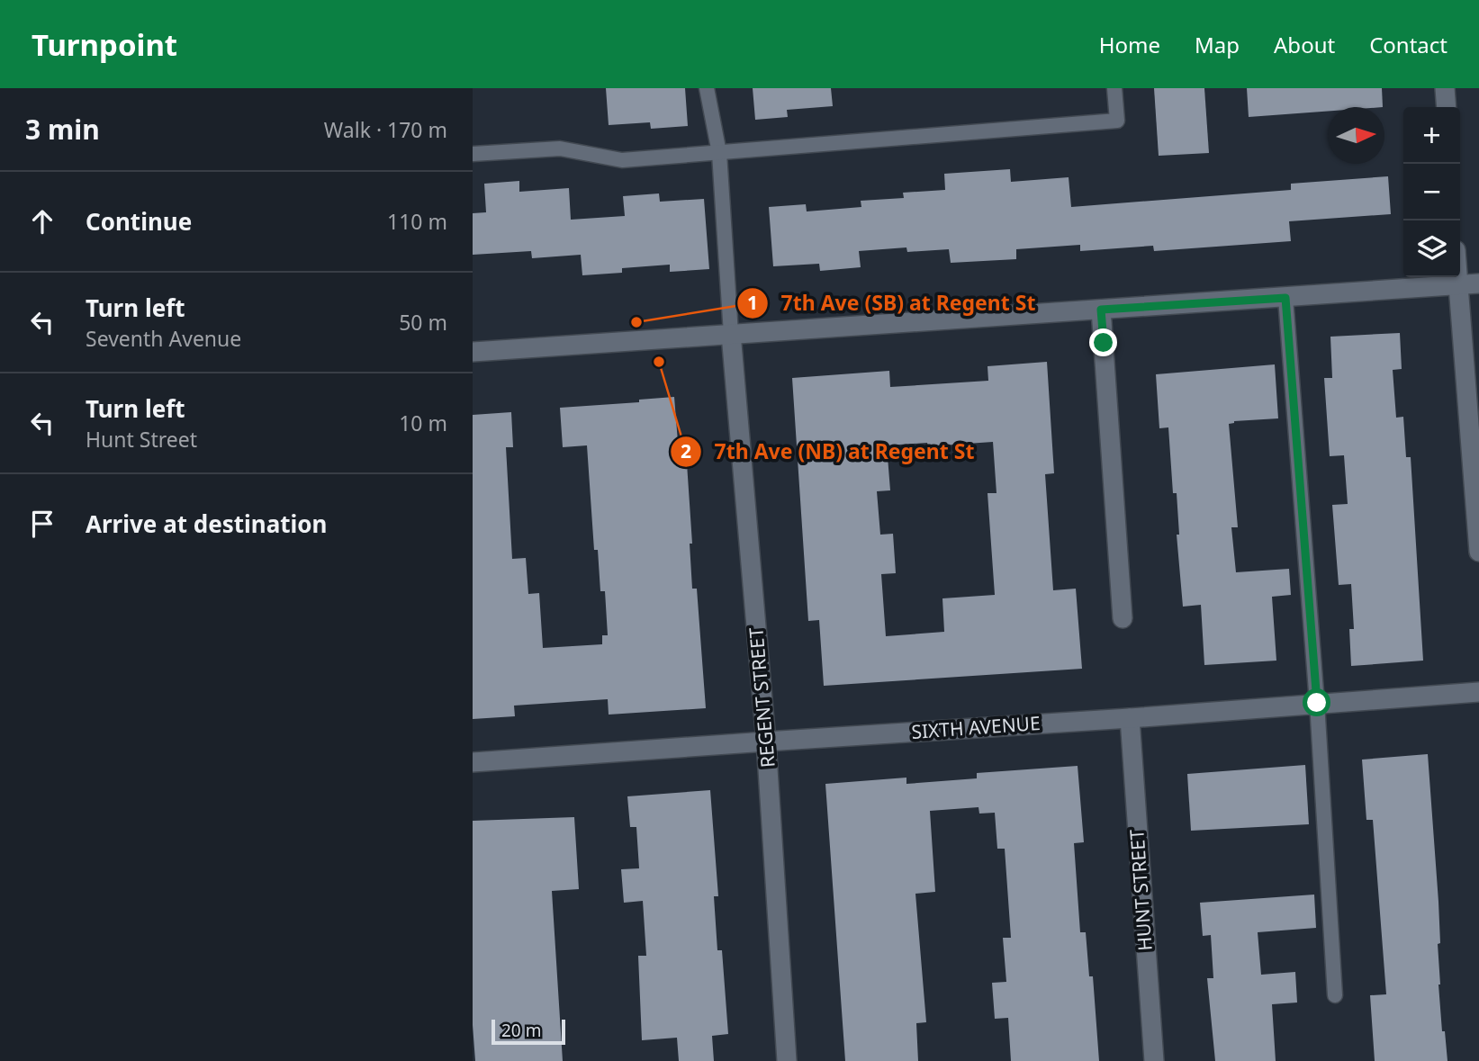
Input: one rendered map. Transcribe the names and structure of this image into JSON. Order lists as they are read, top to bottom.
{
  "streets": {
    "street": ["REGENT STREET", "SIXTH AVENUE", "HUNT STREET"]
  },
  "crossings": [
    ["REGENT STREET", "SIXTH AVENUE"],
    ["SIXTH AVENUE", "HUNT STREET"]
  ],
  "places": ["7th Ave (SB) at Regent St", "7th Ave (NB) at Regent St"],
  "scale_bar": "20 m",
  "north": "right",
  "page": {
    "header": "Turnpoint",
    "nav": [
      "Home",
      "Map",
      "About",
      "Contact"
    ],
    "heading": ["3 min", "Walk · 170 m"],
    "map_buttons": ["+", "−"],
    "list": [
      ["Continue", "110 m"],
      ["Turn left", "Seventh Avenue", "50 m"],
      ["Turn left", "Hunt Street", "10 m"],
      "Arrive at destination"
    ],
    "scale": "20 m"
  }
}
